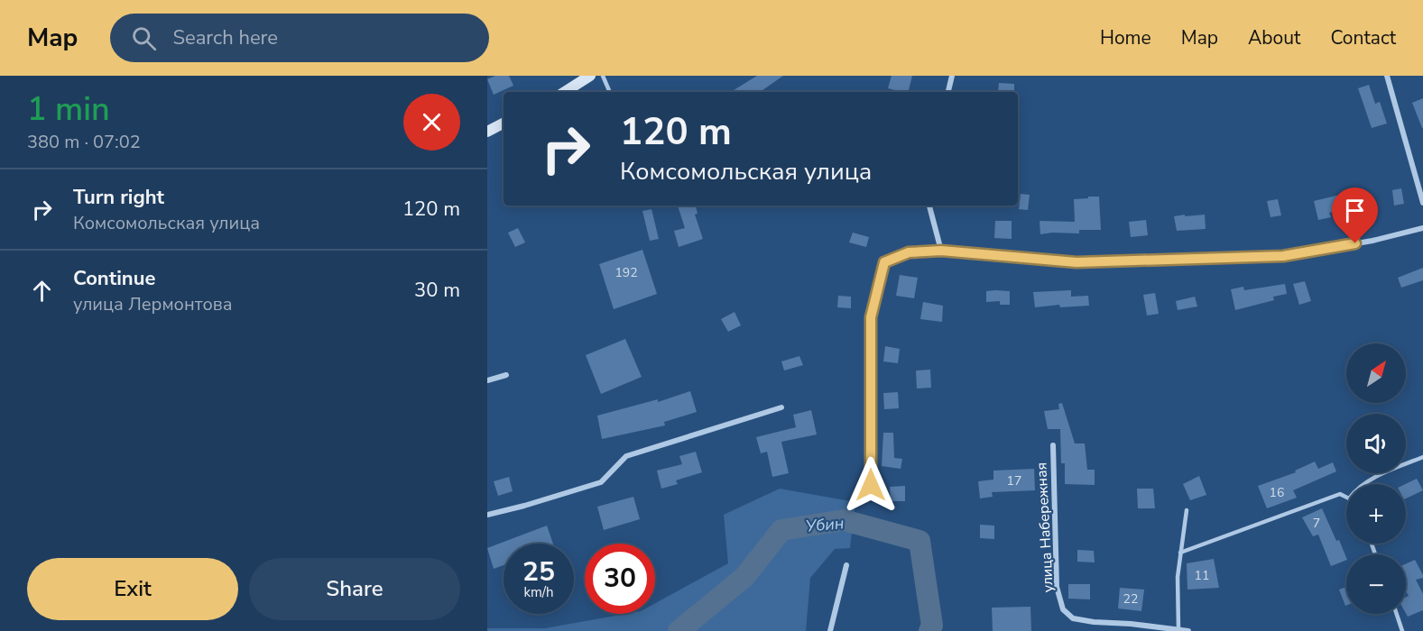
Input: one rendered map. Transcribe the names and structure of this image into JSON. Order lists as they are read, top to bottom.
{
  "streets": {
    "street": ["улица Набережная"]
  },
  "water": ["Убин"],
  "house_numbers": [
    "192",
    "17",
    "16",
    "7",
    "11",
    "22"
  ],
  "north": "top right",
  "page": {
    "header": "Map",
    "search": "Search here",
    "nav": [
      "Home",
      "Map",
      "About",
      "Contact"
    ],
    "heading": ["1 min", "380 m · 07:02"],
    "turn": ["120 m", "Комсомольская улица"],
    "list": [
      {
        "name": "Turn right",
        "note": "Комсомольская улица",
        "value": "120 m"
      },
      {
        "name": "Continue",
        "note": "улица Лермонтова",
        "value": "30 m"
      }
    ],
    "map_buttons": ["+", "−"],
    "speed": "25 km/h",
    "limit": "30",
    "buttons": ["Exit", "Share"]
  }
}
